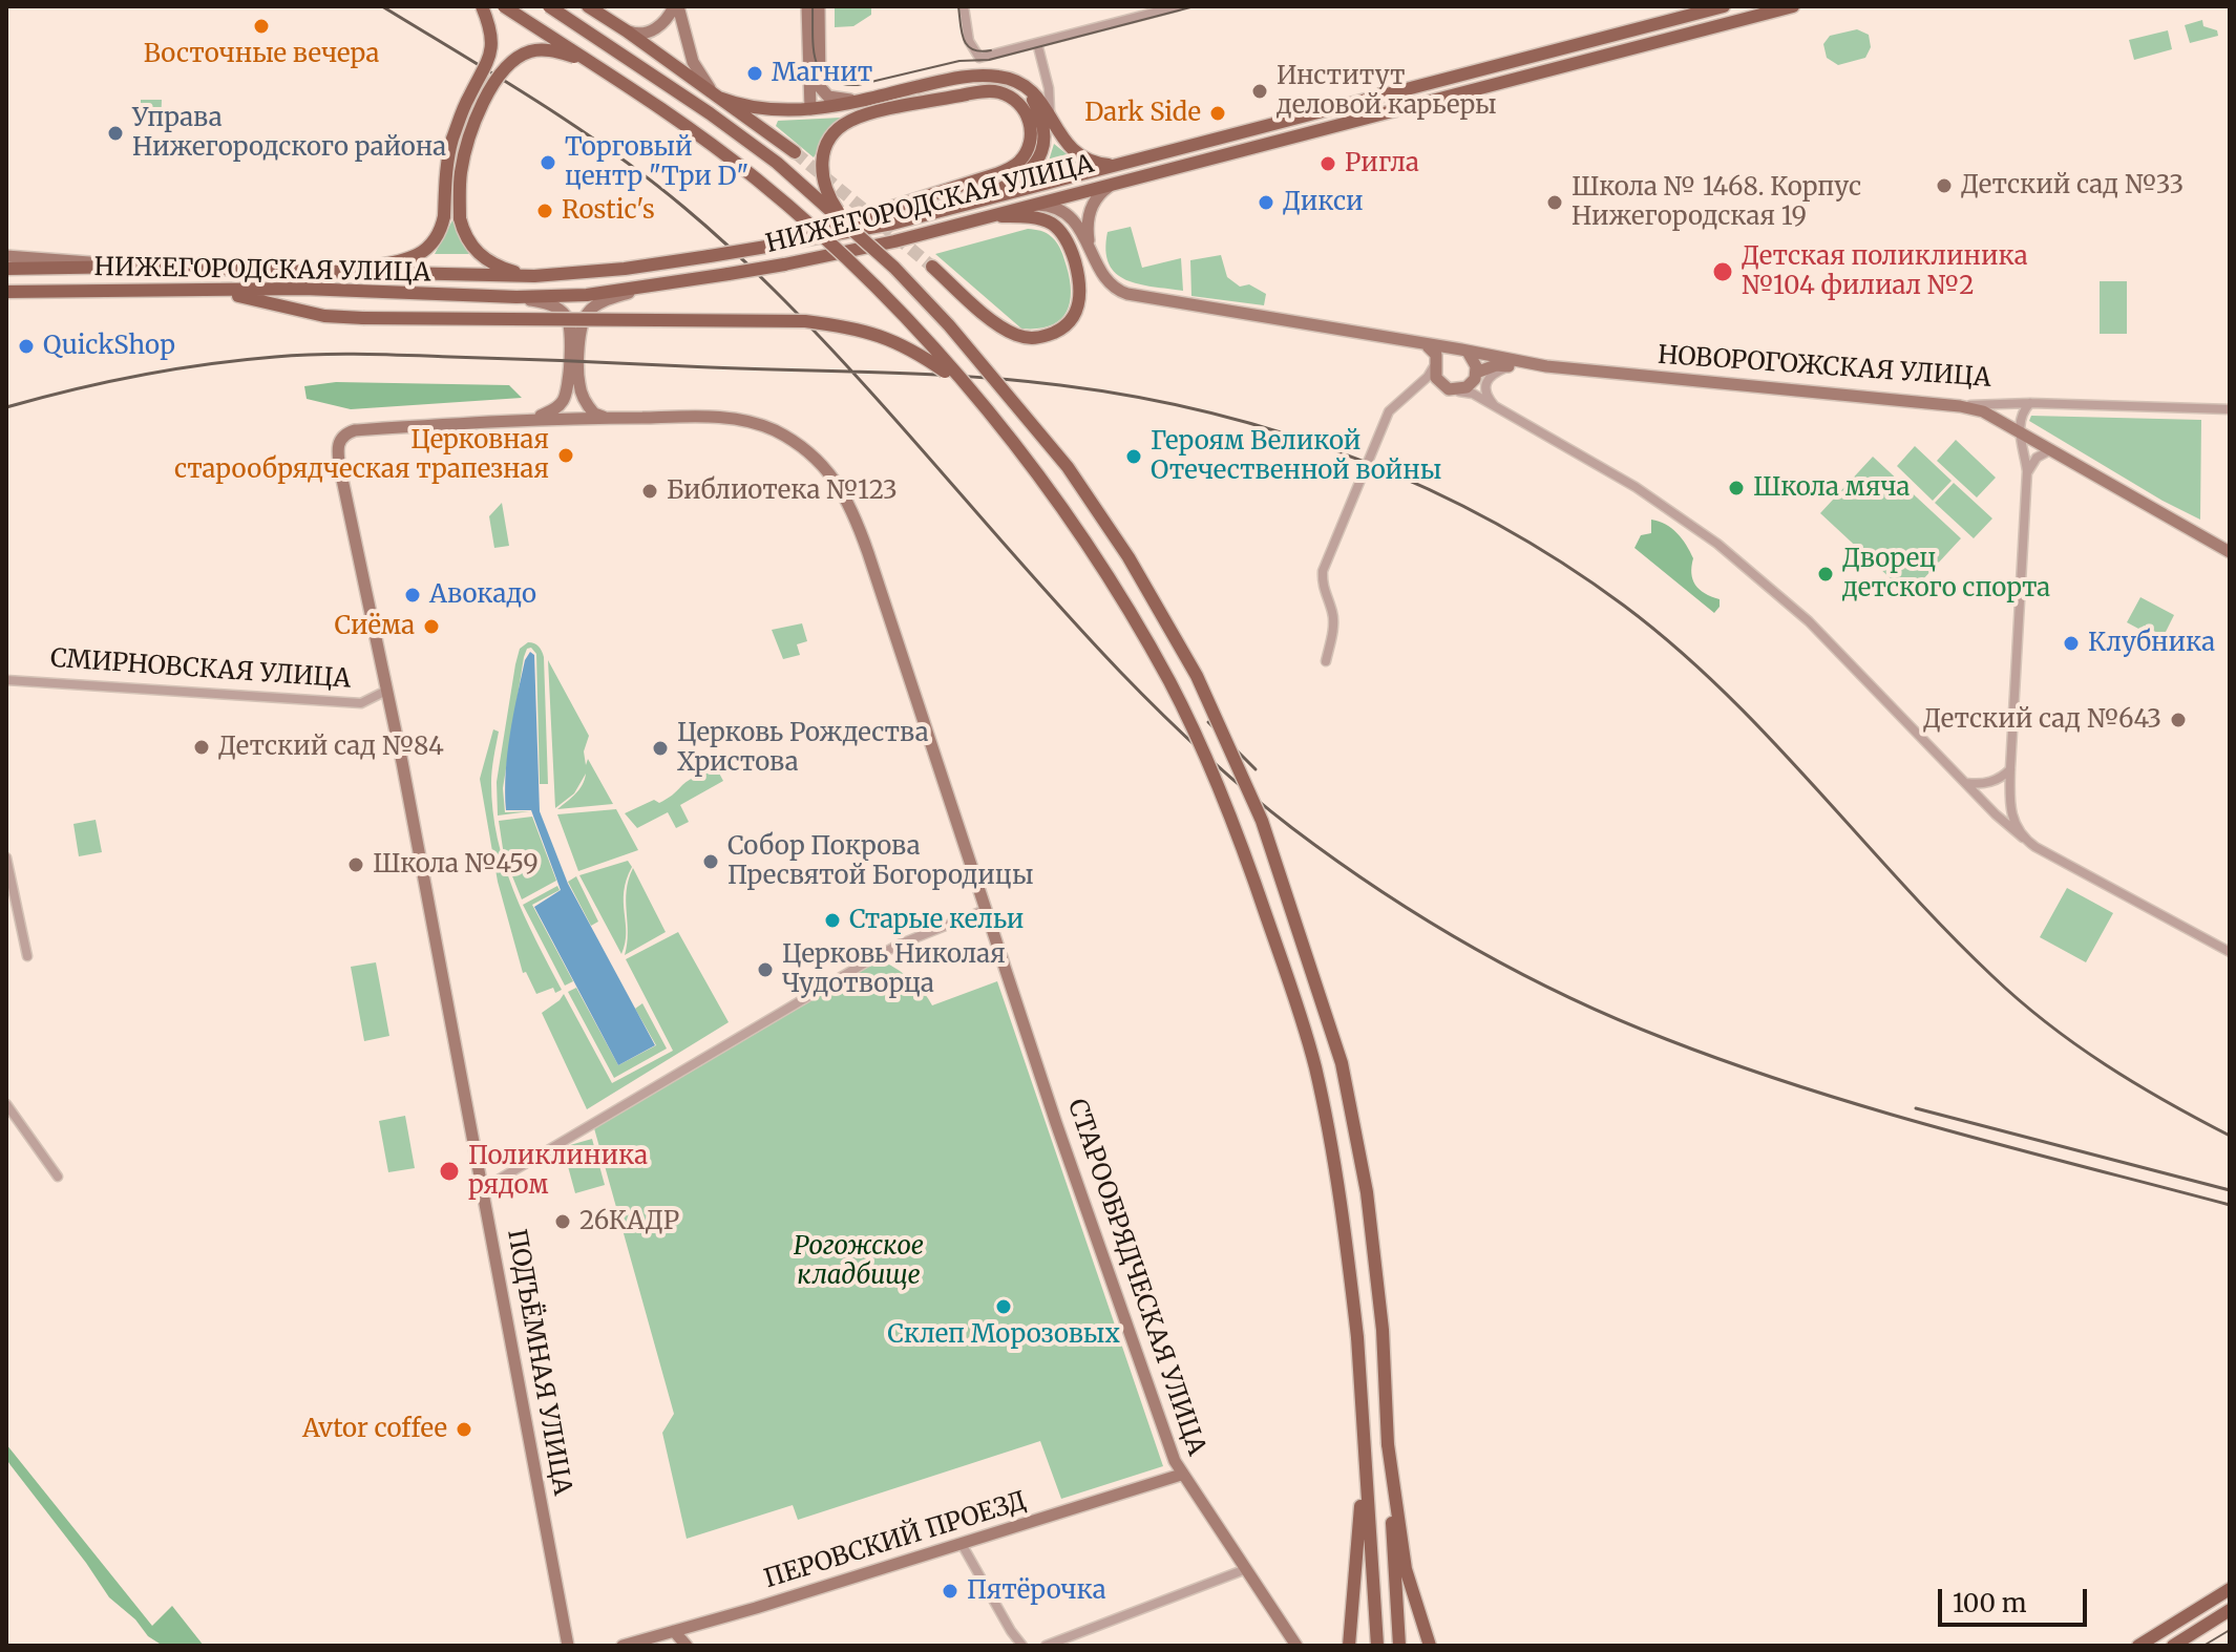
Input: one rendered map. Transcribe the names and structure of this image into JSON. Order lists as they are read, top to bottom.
{
  "streets": {
    "main road": ["НИЖЕГОРОДСКАЯ УЛИЦА"],
    "street": [
      "НОВОРОГОЖСКАЯ УЛИЦА",
      "СМИРНОВСКАЯ УЛИЦА",
      "СТАРООБРЯДЧЕСКАЯ УЛИЦА",
      "ПОДЪЁМНАЯ УЛИЦА",
      "ПЕРОВСКИЙ ПРОЕЗД"
    ]
  },
  "crossings": [
    ["НИЖЕГОРОДСКАЯ УЛИЦА", "НОВОРОГОЖСКАЯ УЛИЦА"],
    ["СМИРНОВСКАЯ УЛИЦА", "СТАРООБРЯДЧЕСКАЯ УЛИЦА"],
    ["СМИРНОВСКАЯ УЛИЦА", "ПОДЪЁМНАЯ УЛИЦА"],
    ["СТАРООБРЯДЧЕСКАЯ УЛИЦА", "ПЕРОВСКИЙ ПРОЕЗД"]
  ],
  "parks": ["Рогожское кладбище"],
  "places": [
    "Восточные вечера",
    "Магнит",
    "Институт деловой карьеры",
    "Dark Side",
    "Управа Нижегородского района",
    "Торговый центр \"Три D\"",
    "Ригла",
    "Детский сад №33",
    "Дикси",
    "Школа № 1468. Корпус Нижегородская 19",
    "Rostic's",
    "Детская поликлиника №104 филиал №2",
    "QuickShop",
    "Церковная старообрядческая трапезная",
    "Героям Великой Отечественной войны",
    "Школа мяча",
    "Библиотека №123",
    "Дворец детского спорта",
    "Авокадо",
    "Сиёма",
    "Клубника",
    "Детский сад №643",
    "Детский сад №84",
    "Церковь Рождества Христова",
    "Собор Покрова Пресвятой Богородицы",
    "Школа №459",
    "Старые кельи",
    "Церковь Николая Чудотворца",
    "Поликлиника рядом",
    "26КАДР",
    "Склеп Морозовых",
    "Avtor coffee",
    "Пятёрочка"
  ],
  "scale_bar": "100 m"
}
